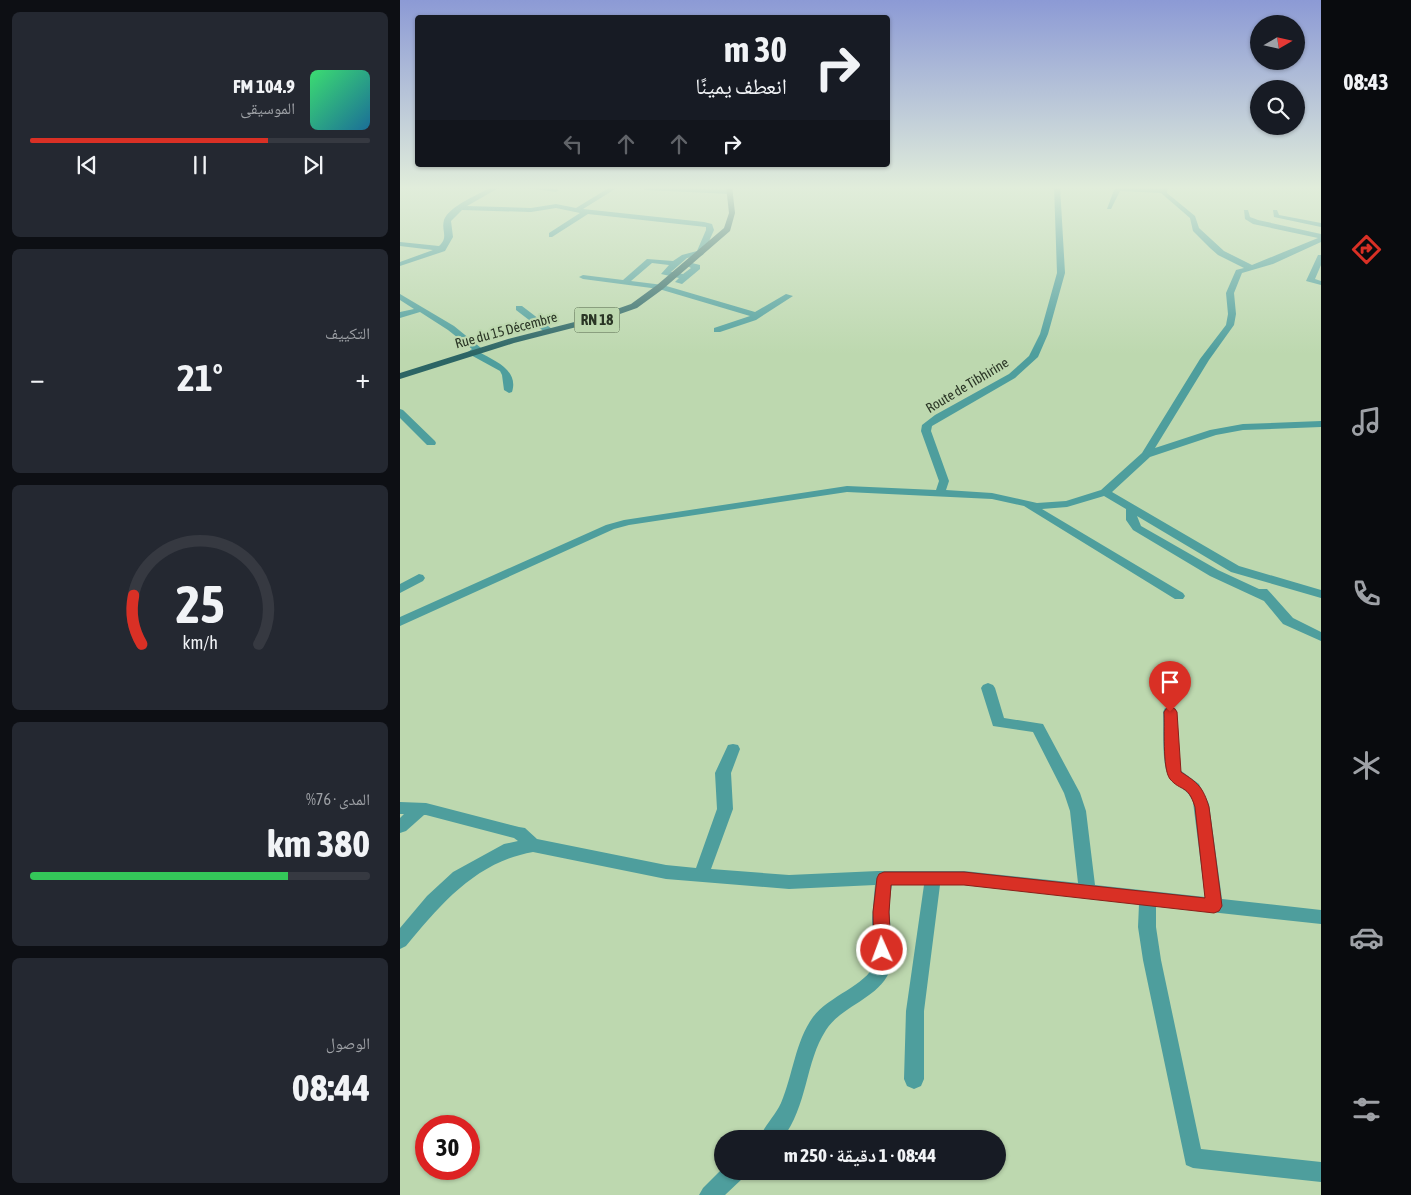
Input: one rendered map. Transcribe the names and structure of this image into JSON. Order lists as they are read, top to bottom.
{
  "streets": {
    "main road": ["RN 18", "Rue du 15 Décembre"],
    "street": ["Route de Tibhirine"]
  },
  "north": "right",
  "page": {
    "tabs": "08:43",
    "turn": ["30 m", "انعطف يمينًا"],
    "song": ["104.9 FM", "الموسيقى"],
    "tile": [
      "التكييف",
      ["المدى · 76%", "380 km"],
      ["الوصول", "08:44"]
    ],
    "heat": ["−", "21°", "+"],
    "limit": "30",
    "trip": "08:44 · 1 دقيقة · 250 m",
    "gauge": ["25", "km/h"]
  }
}
